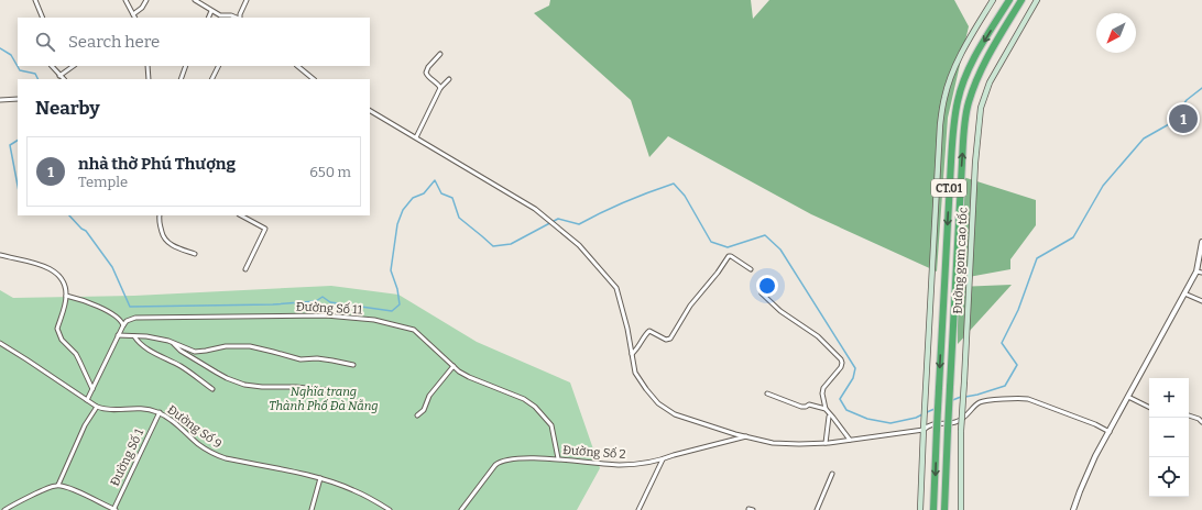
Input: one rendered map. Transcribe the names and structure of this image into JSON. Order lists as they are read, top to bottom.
{
  "streets": {
    "highway": ["CT.01"],
    "main road": ["Đường gom cao tốc"],
    "street": [
      "Đường Số 11",
      "Đường Số 9",
      "Đường Số 2",
      "Đường Số 1"
    ]
  },
  "crossings": [
    ["Đường Số 11", "Đường Số 2"],
    ["Đường Số 9", "Đường Số 1"]
  ],
  "parks": ["Nghĩa trang Thành Phố Đà Nẵng"],
  "north": "bottom left",
  "page": {
    "search": "Search here",
    "heading": "Nearby",
    "pins": "1",
    "list": [
      {
        "mark": "1",
        "name": "nhà thờ Phú Thượng",
        "note": "Temple",
        "value": "650 m"
      }
    ],
    "map_buttons": ["+", "−"]
  }
}
